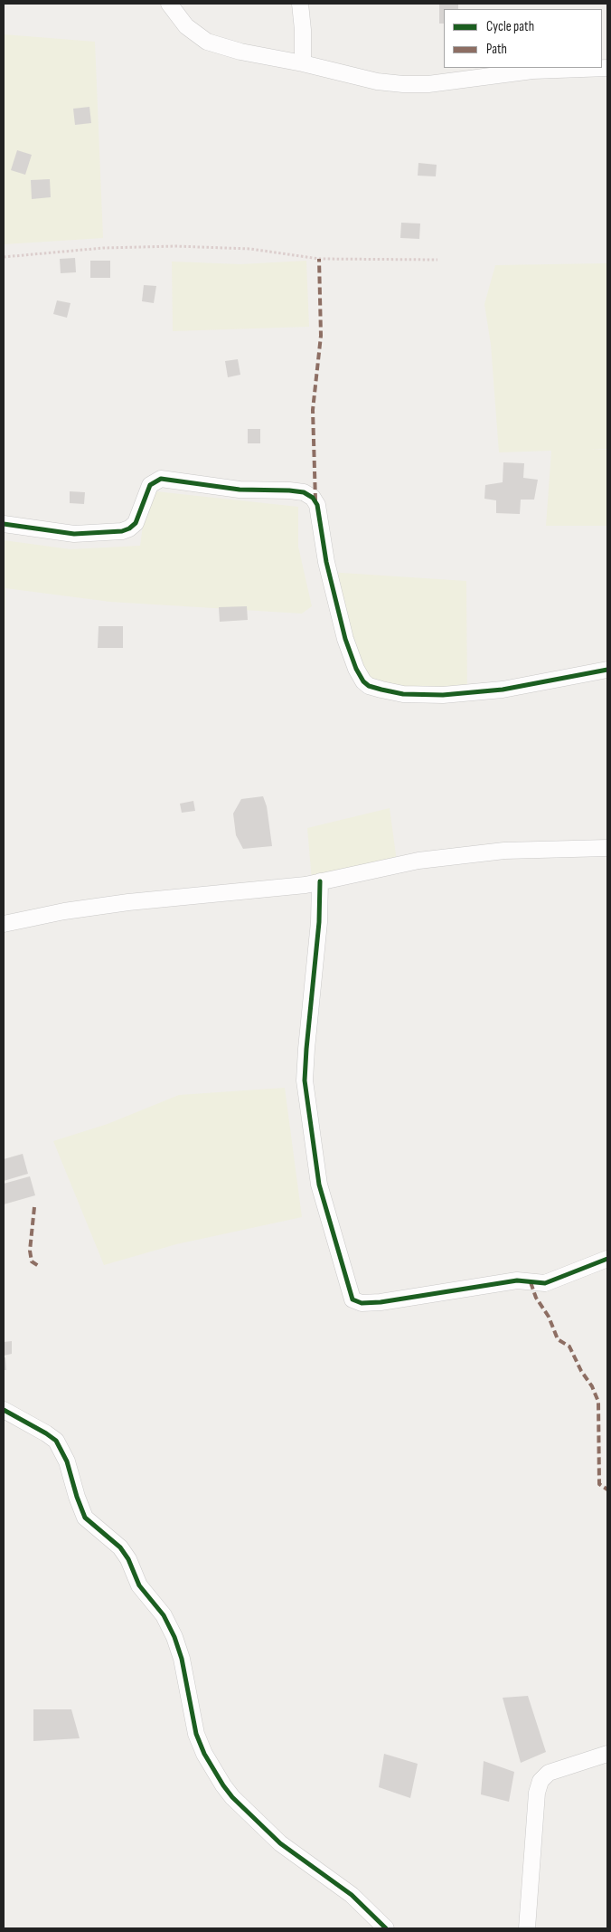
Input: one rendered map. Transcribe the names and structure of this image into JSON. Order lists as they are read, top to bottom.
{
  "legend": ["Cycle path", "Path"]
}
